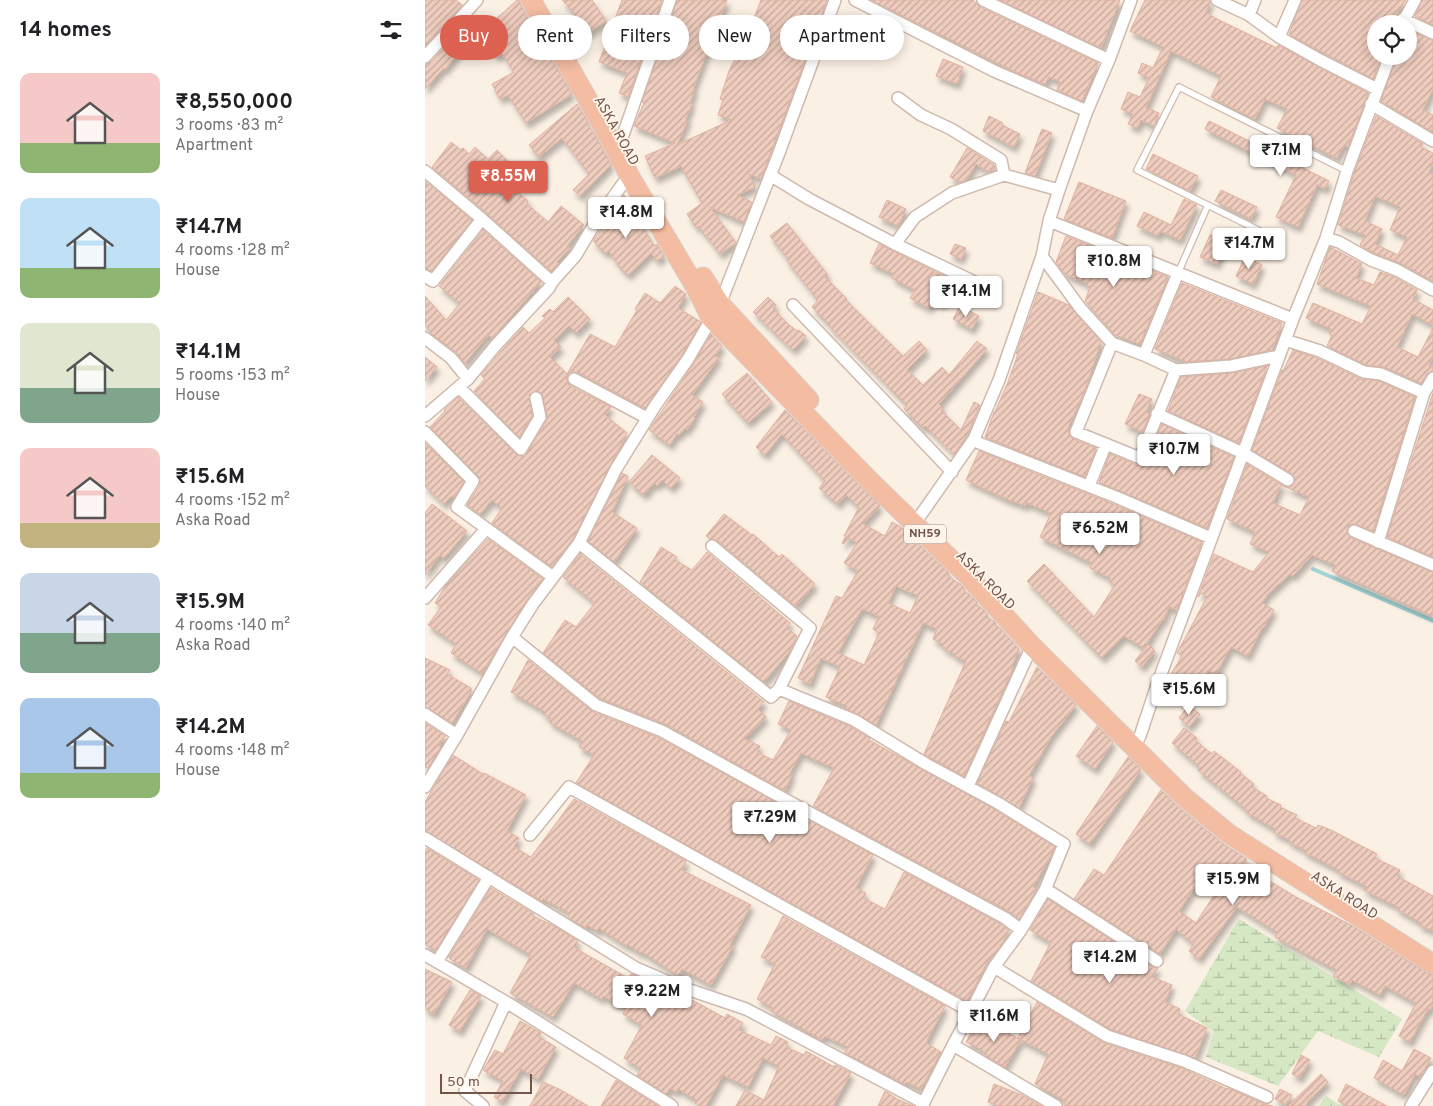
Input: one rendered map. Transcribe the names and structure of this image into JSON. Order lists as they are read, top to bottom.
{
  "streets": {
    "highway": ["ASKA ROAD", "NH59"]
  },
  "crossings": [
    ["ASKA ROAD", "NH59"]
  ],
  "scale_bar": "50 m",
  "page": {
    "heading": "14 homes",
    "chip": [
      "Buy",
      "Rent",
      "Filters",
      "New",
      "Apartment"
    ],
    "list": [
      {
        "name": "₹8,550,000",
        "note": "3 rooms · 83 m² · Apartment"
      },
      {
        "name": "₹14.7M",
        "note": "4 rooms · 128 m² · House"
      },
      {
        "name": "₹14.1M",
        "note": "5 rooms · 153 m² · House"
      },
      {
        "name": "₹15.6M",
        "note": "4 rooms · 152 m² · Aska Road"
      },
      {
        "name": "₹15.9M",
        "note": "4 rooms · 140 m² · Aska Road"
      },
      {
        "name": "₹14.2M",
        "note": "4 rooms · 148 m² · House"
      }
    ],
    "price": [
      "₹7.1M",
      "₹8.55M",
      "₹14.8M",
      "₹14.7M",
      "₹10.8M",
      "₹14.1M",
      "₹10.7M",
      "₹6.52M",
      "₹15.6M",
      "₹7.29M",
      "₹15.9M",
      "₹14.2M",
      "₹9.22M",
      "₹11.6M"
    ],
    "scale": "50 m"
  }
}
